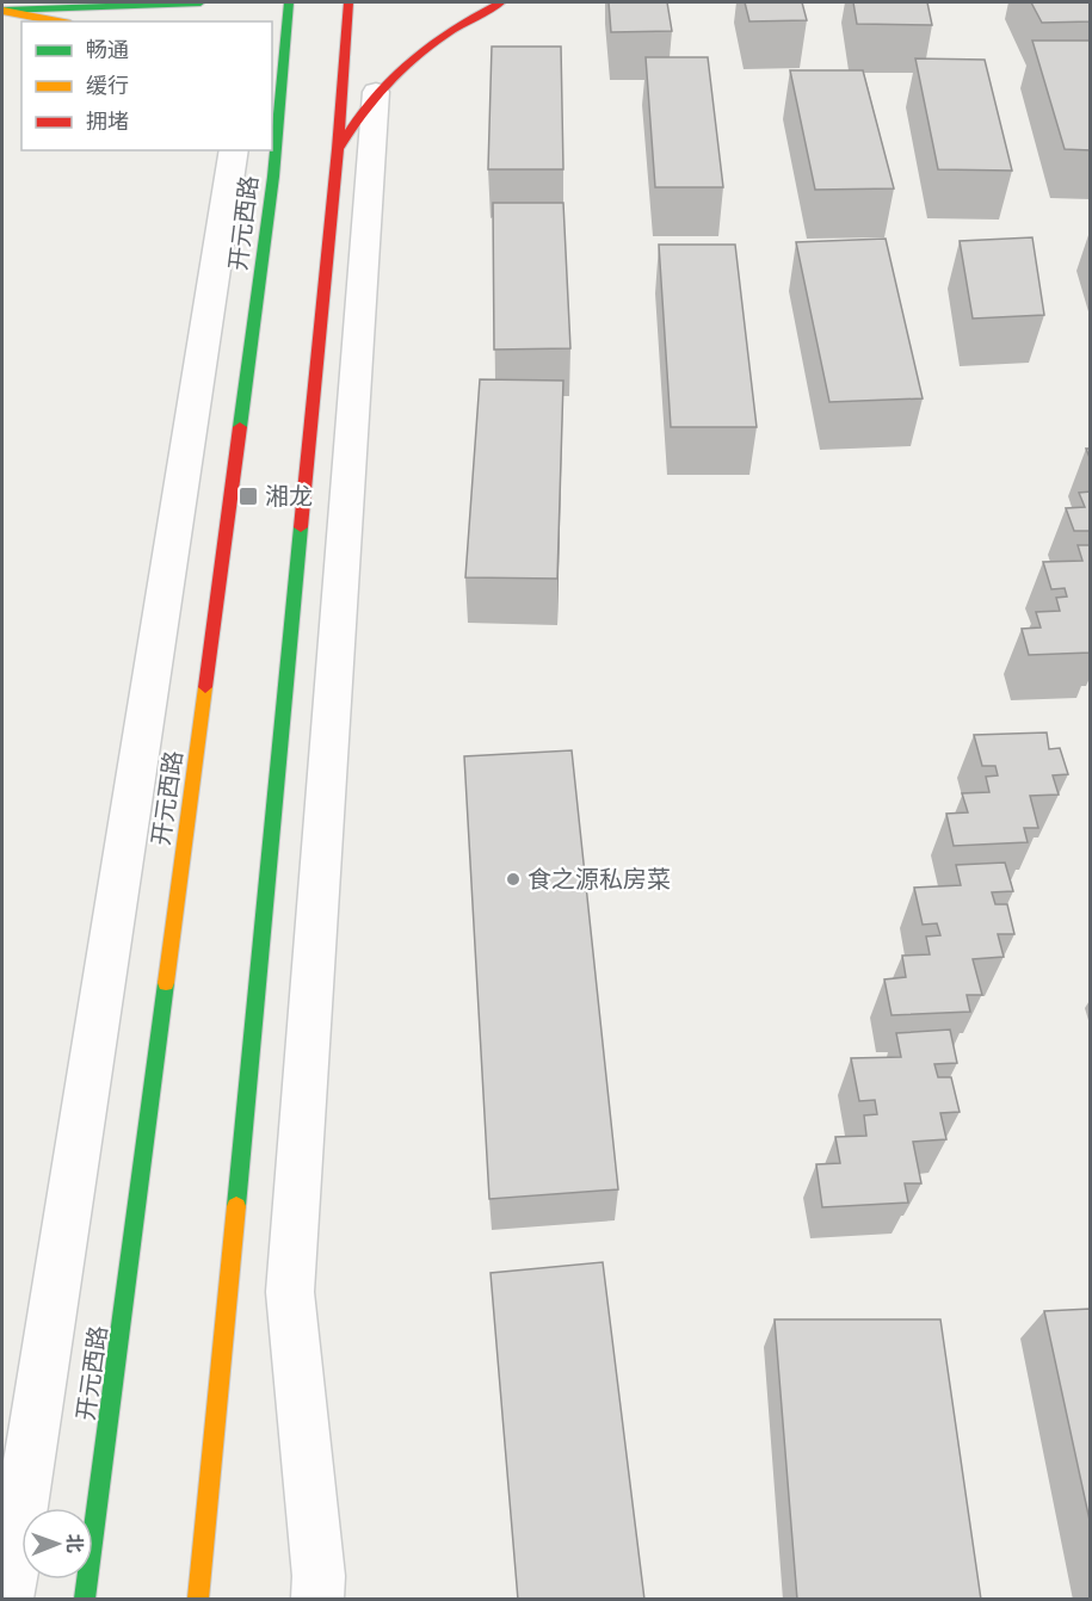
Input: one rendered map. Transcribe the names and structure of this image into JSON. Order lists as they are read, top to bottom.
{
  "streets": {
    "main road": ["开元西路"]
  },
  "places": {
    "transit": ["湘龙"],
    "other": ["食之源私房菜"]
  },
  "legend": ["畅通", "缓行", "拥堵"],
  "north": "right"
}
